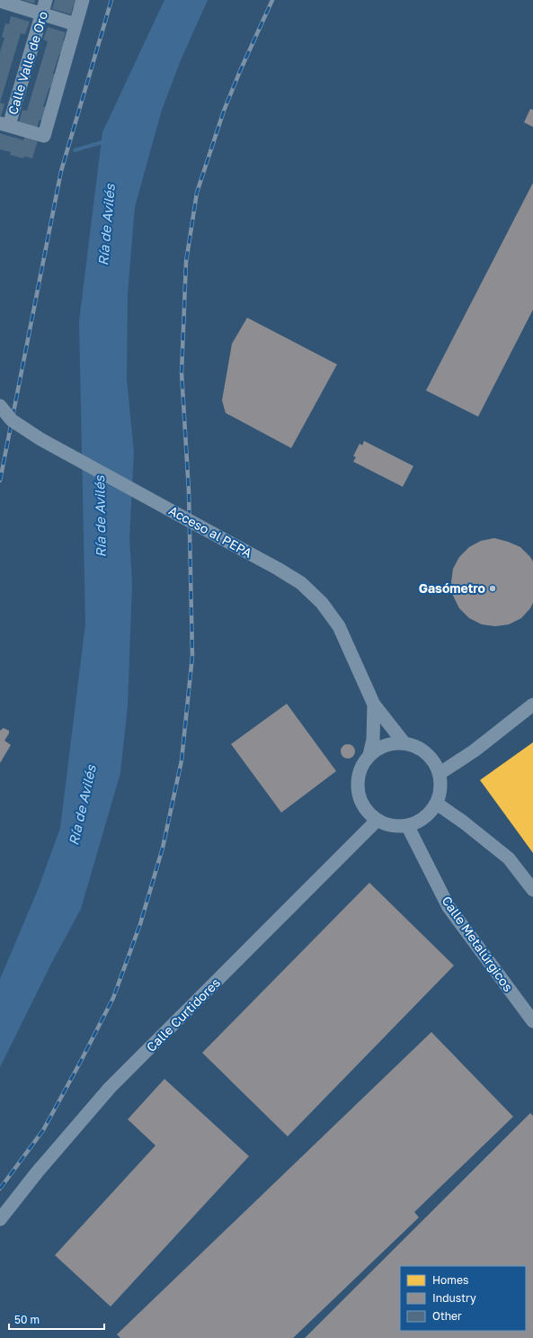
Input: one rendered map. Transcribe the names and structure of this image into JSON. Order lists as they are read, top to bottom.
{
  "streets": {
    "street": [
      "Calle Valle de Oro",
      "Acceso al PEPA",
      "Calle Metalúrgicos",
      "Calle Curtidores"
    ]
  },
  "crossings": [
    ["Calle Metalúrgicos", "Calle Curtidores"]
  ],
  "water": ["Ría de Avilés"],
  "places": ["Gasómetro"],
  "legend": ["Homes", "Industry", "Other"],
  "scale_bar": "50 m"
}
